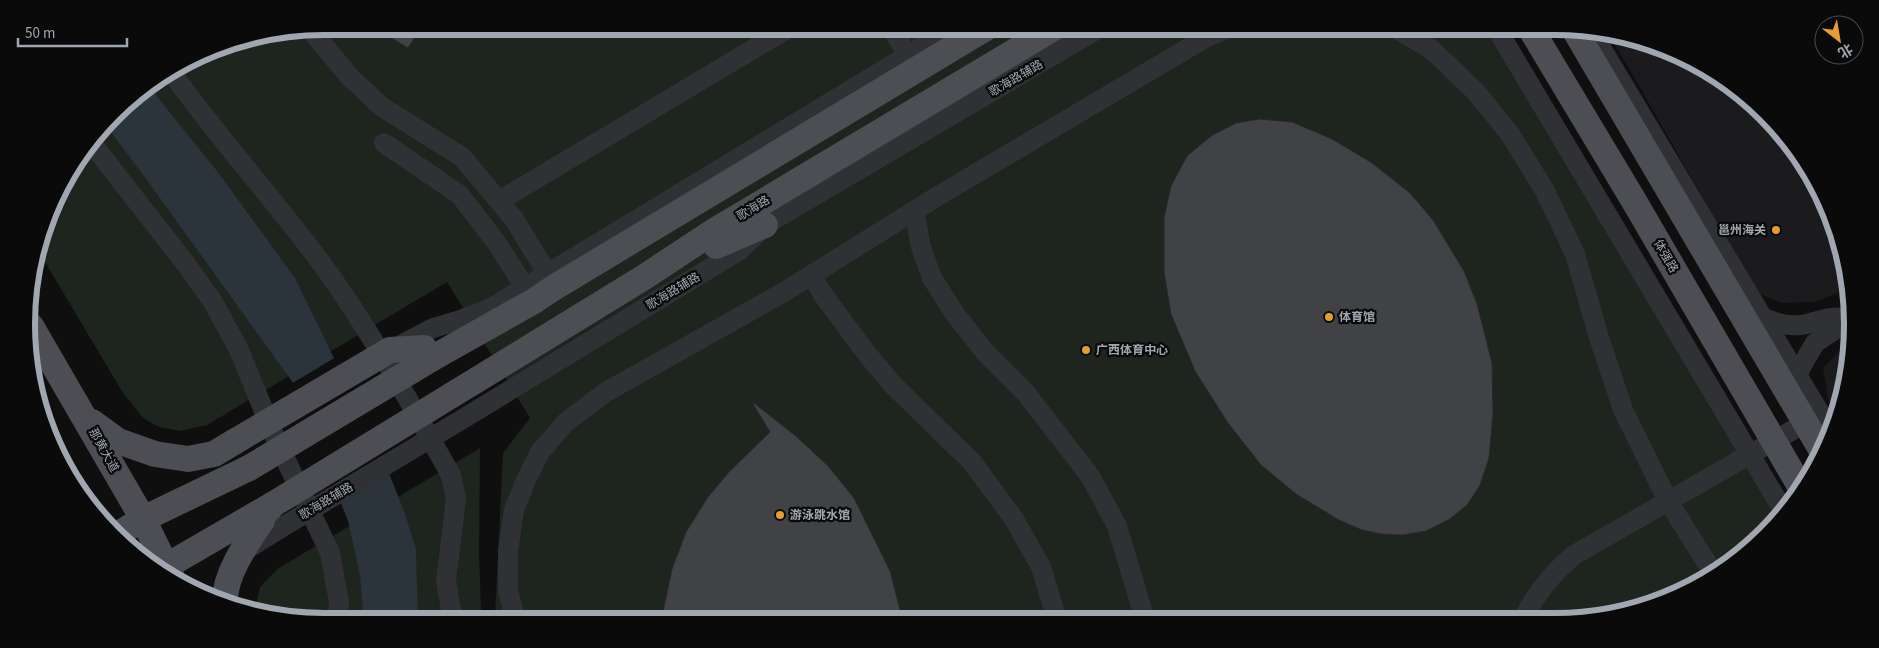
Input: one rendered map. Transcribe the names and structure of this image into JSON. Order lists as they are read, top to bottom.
{
  "streets": {
    "main road": ["歌海路", "体强路", "那黄大道"],
    "street": ["歌海路辅路"]
  },
  "crossings": [
    ["歌海路辅路", "歌海路"]
  ],
  "places": [
    "邕州海关",
    "体育馆",
    "广西体育中心",
    "游泳跳水馆"
  ],
  "scale_bar": "50 m",
  "north": "bottom right"
}
